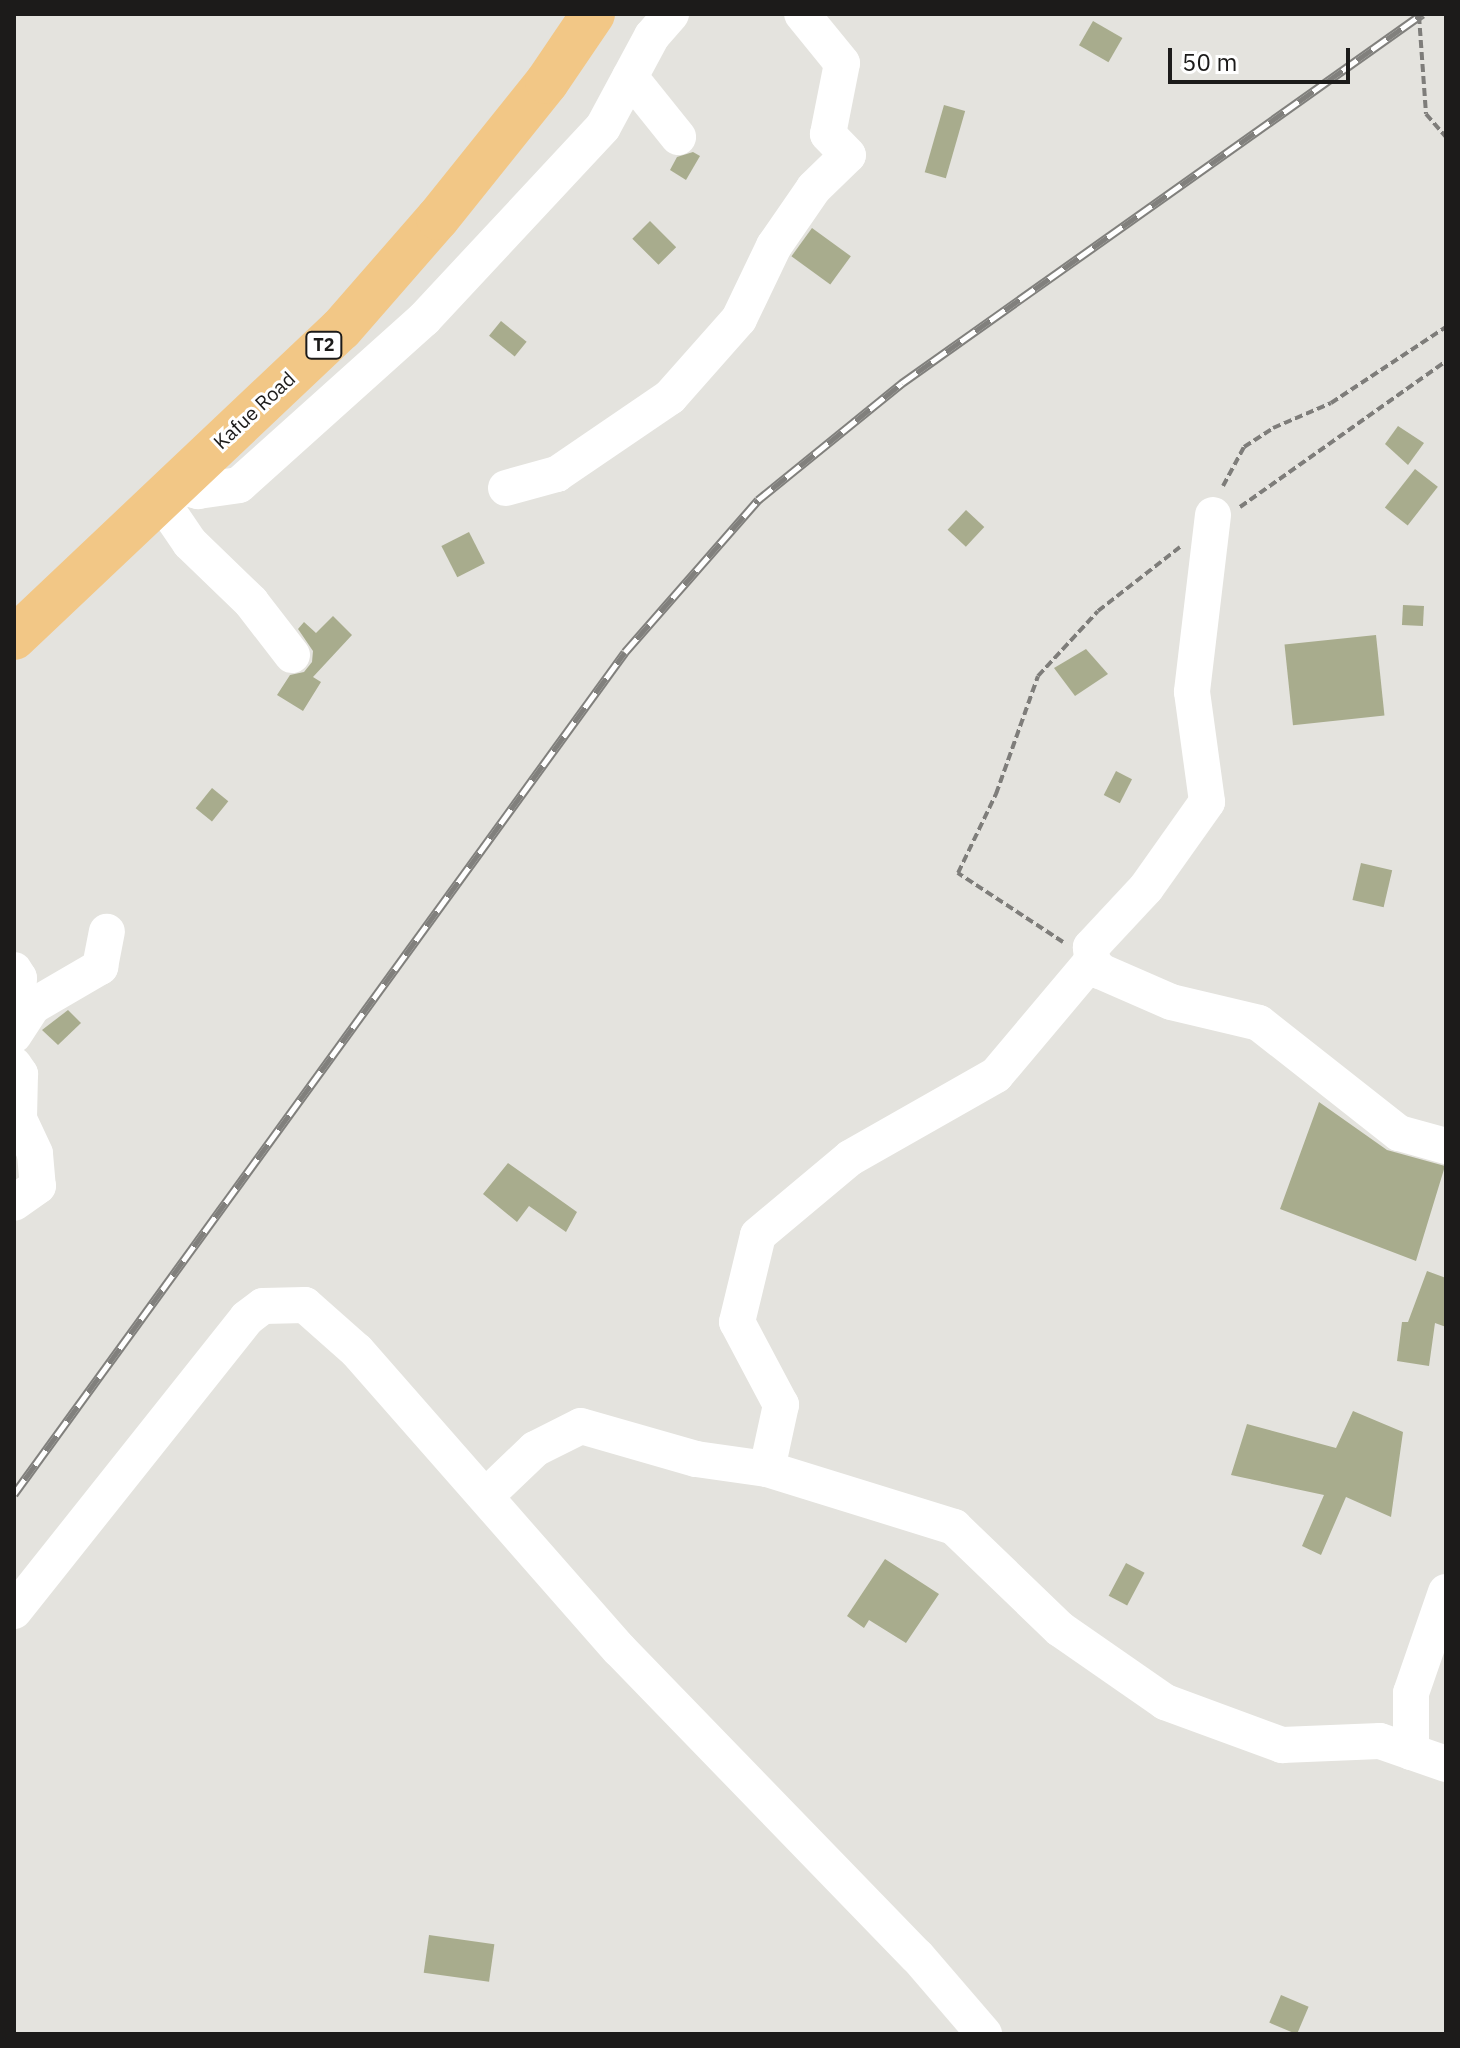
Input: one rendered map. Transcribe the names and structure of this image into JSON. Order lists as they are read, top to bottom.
{
  "streets": {
    "highway": ["T2", "Kafue Road"]
  },
  "scale_bar": "50 m"
}
